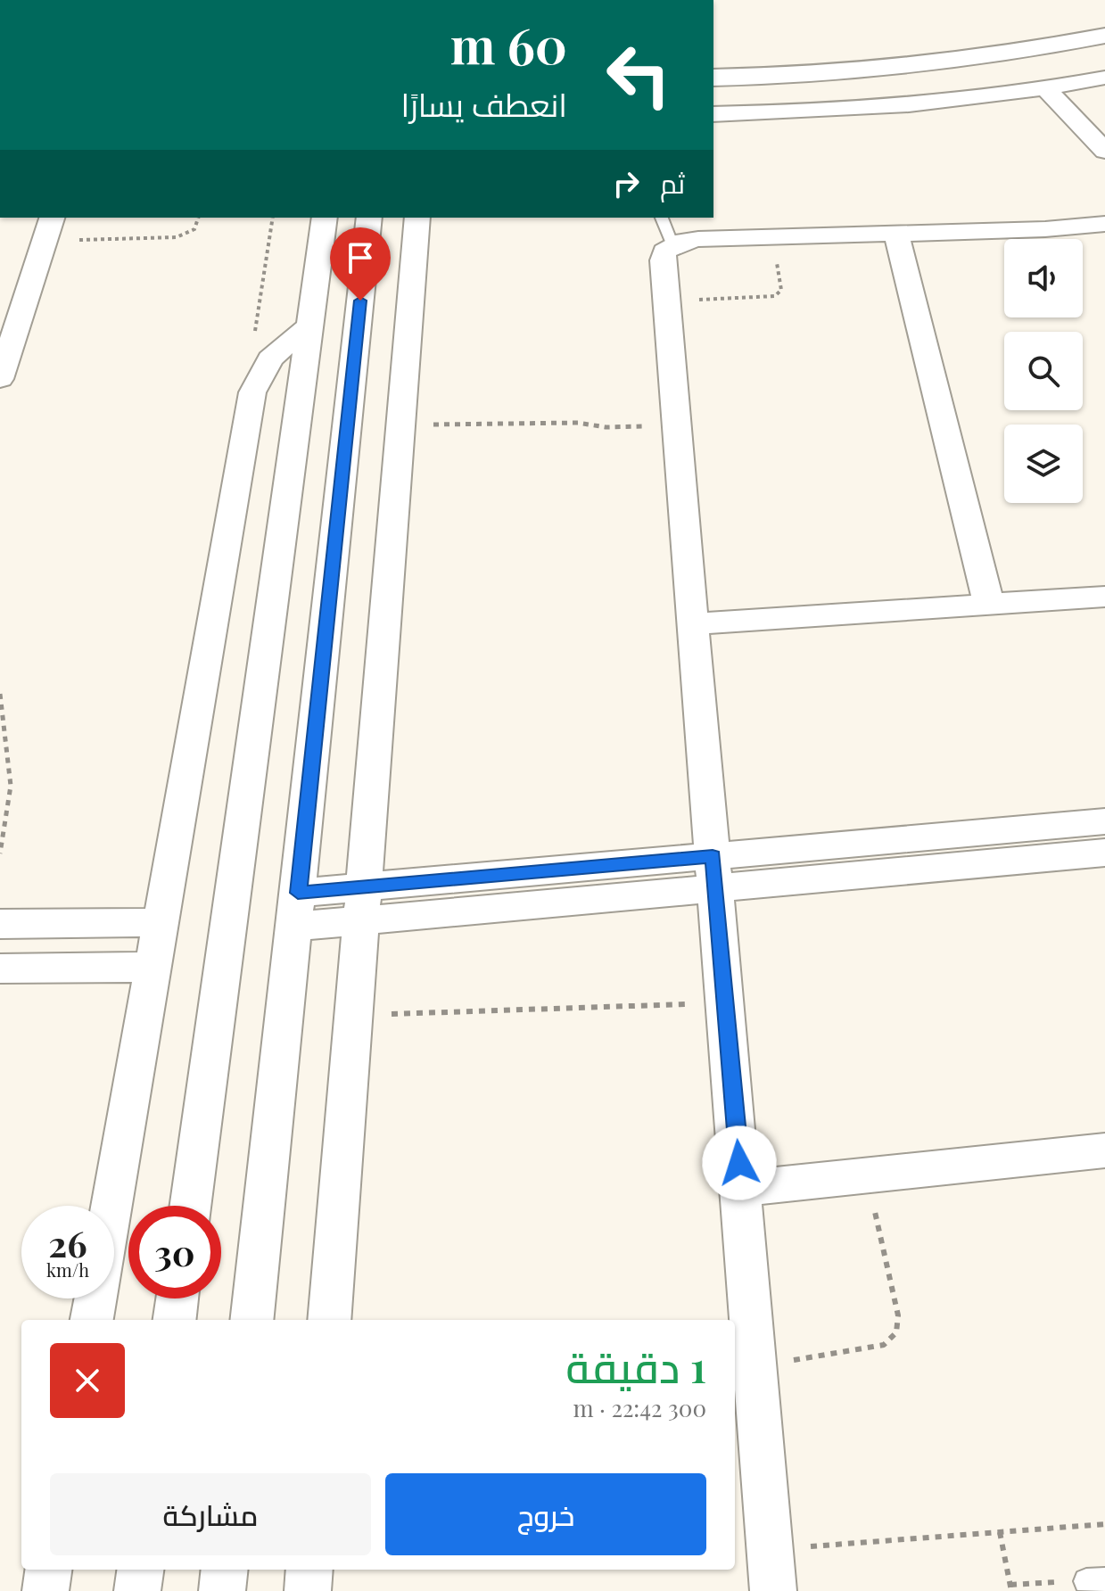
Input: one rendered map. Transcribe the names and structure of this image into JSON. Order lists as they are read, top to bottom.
{
  "page": {
    "turn": ["60 m", "انعطف يسارًا"],
    "then": "ثم",
    "speed": "26 km/h",
    "limit": "30",
    "heading": ["1 دقيقة", "300 m · 22:42"],
    "buttons": ["خروج", "مشاركة"]
  }
}
